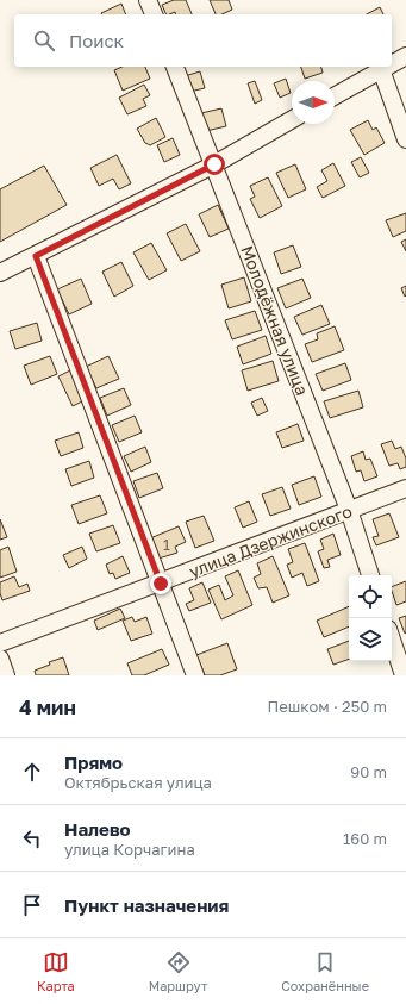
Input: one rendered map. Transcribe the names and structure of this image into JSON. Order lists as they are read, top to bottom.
{
  "streets": {
    "street": ["Молодёжная улица", "улица Дзержинского"]
  },
  "crossings": [
    ["Молодёжная улица", "улица Дзержинского"]
  ],
  "house_numbers": ["1"],
  "north": "right",
  "page": {
    "search": "Поиск",
    "heading": ["4 мин", "Пешком · 250 m"],
    "list": [
      ["Прямо", "Октябрьская улица", "90 m"],
      ["Налево", "улица Корчагина", "160 m"],
      "Пункт назначения"
    ],
    "nav": ["Карта", "Маршрут", "Сохранённые"]
  }
}
